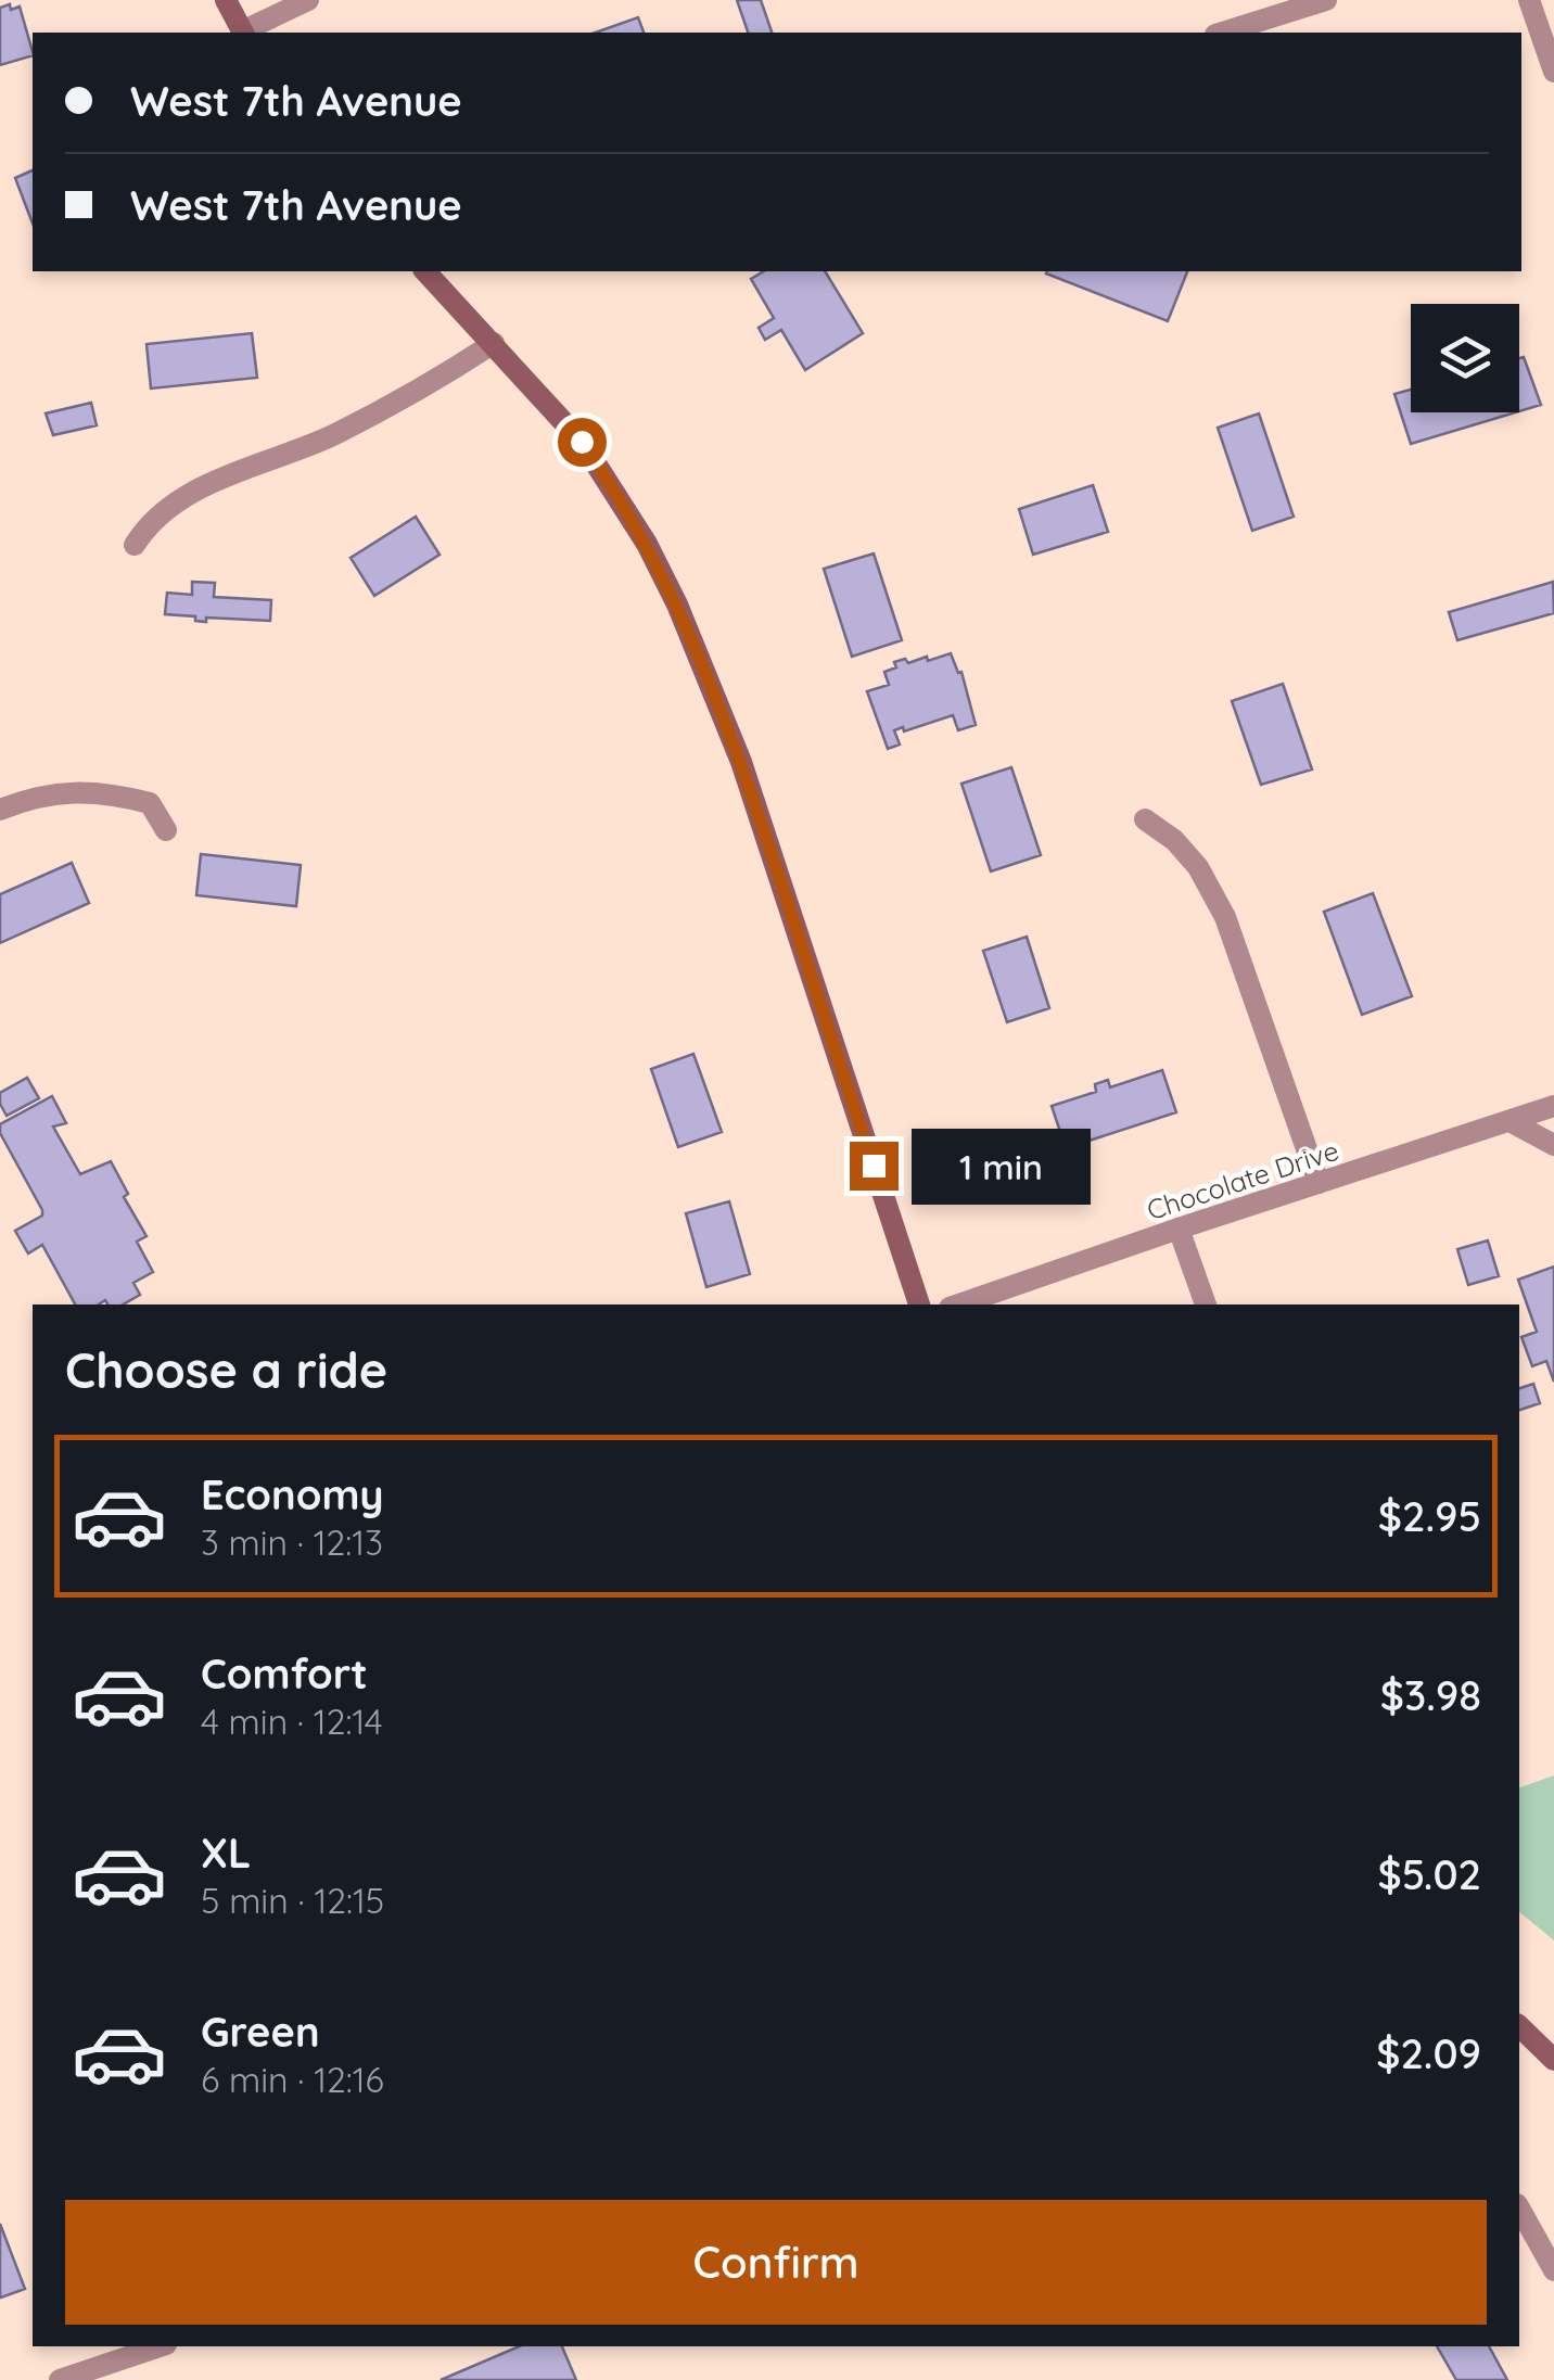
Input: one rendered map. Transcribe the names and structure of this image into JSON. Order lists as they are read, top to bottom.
{
  "streets": {
    "street": ["Chocolate Drive"]
  },
  "page": {
    "banner": ["West 7th Avenue", "West 7th Avenue"],
    "bubble": "1 min",
    "heading": "Choose a ride",
    "list": [
      {
        "name": "Economy",
        "note": "3 min · 12:13",
        "value": "$2.95"
      },
      {
        "name": "Comfort",
        "note": "4 min · 12:14",
        "value": "$3.98"
      },
      {
        "name": "XL",
        "note": "5 min · 12:15",
        "value": "$5.02"
      },
      {
        "name": "Green",
        "note": "6 min · 12:16",
        "value": "$2.09"
      }
    ],
    "buttons": "Confirm"
  }
}
